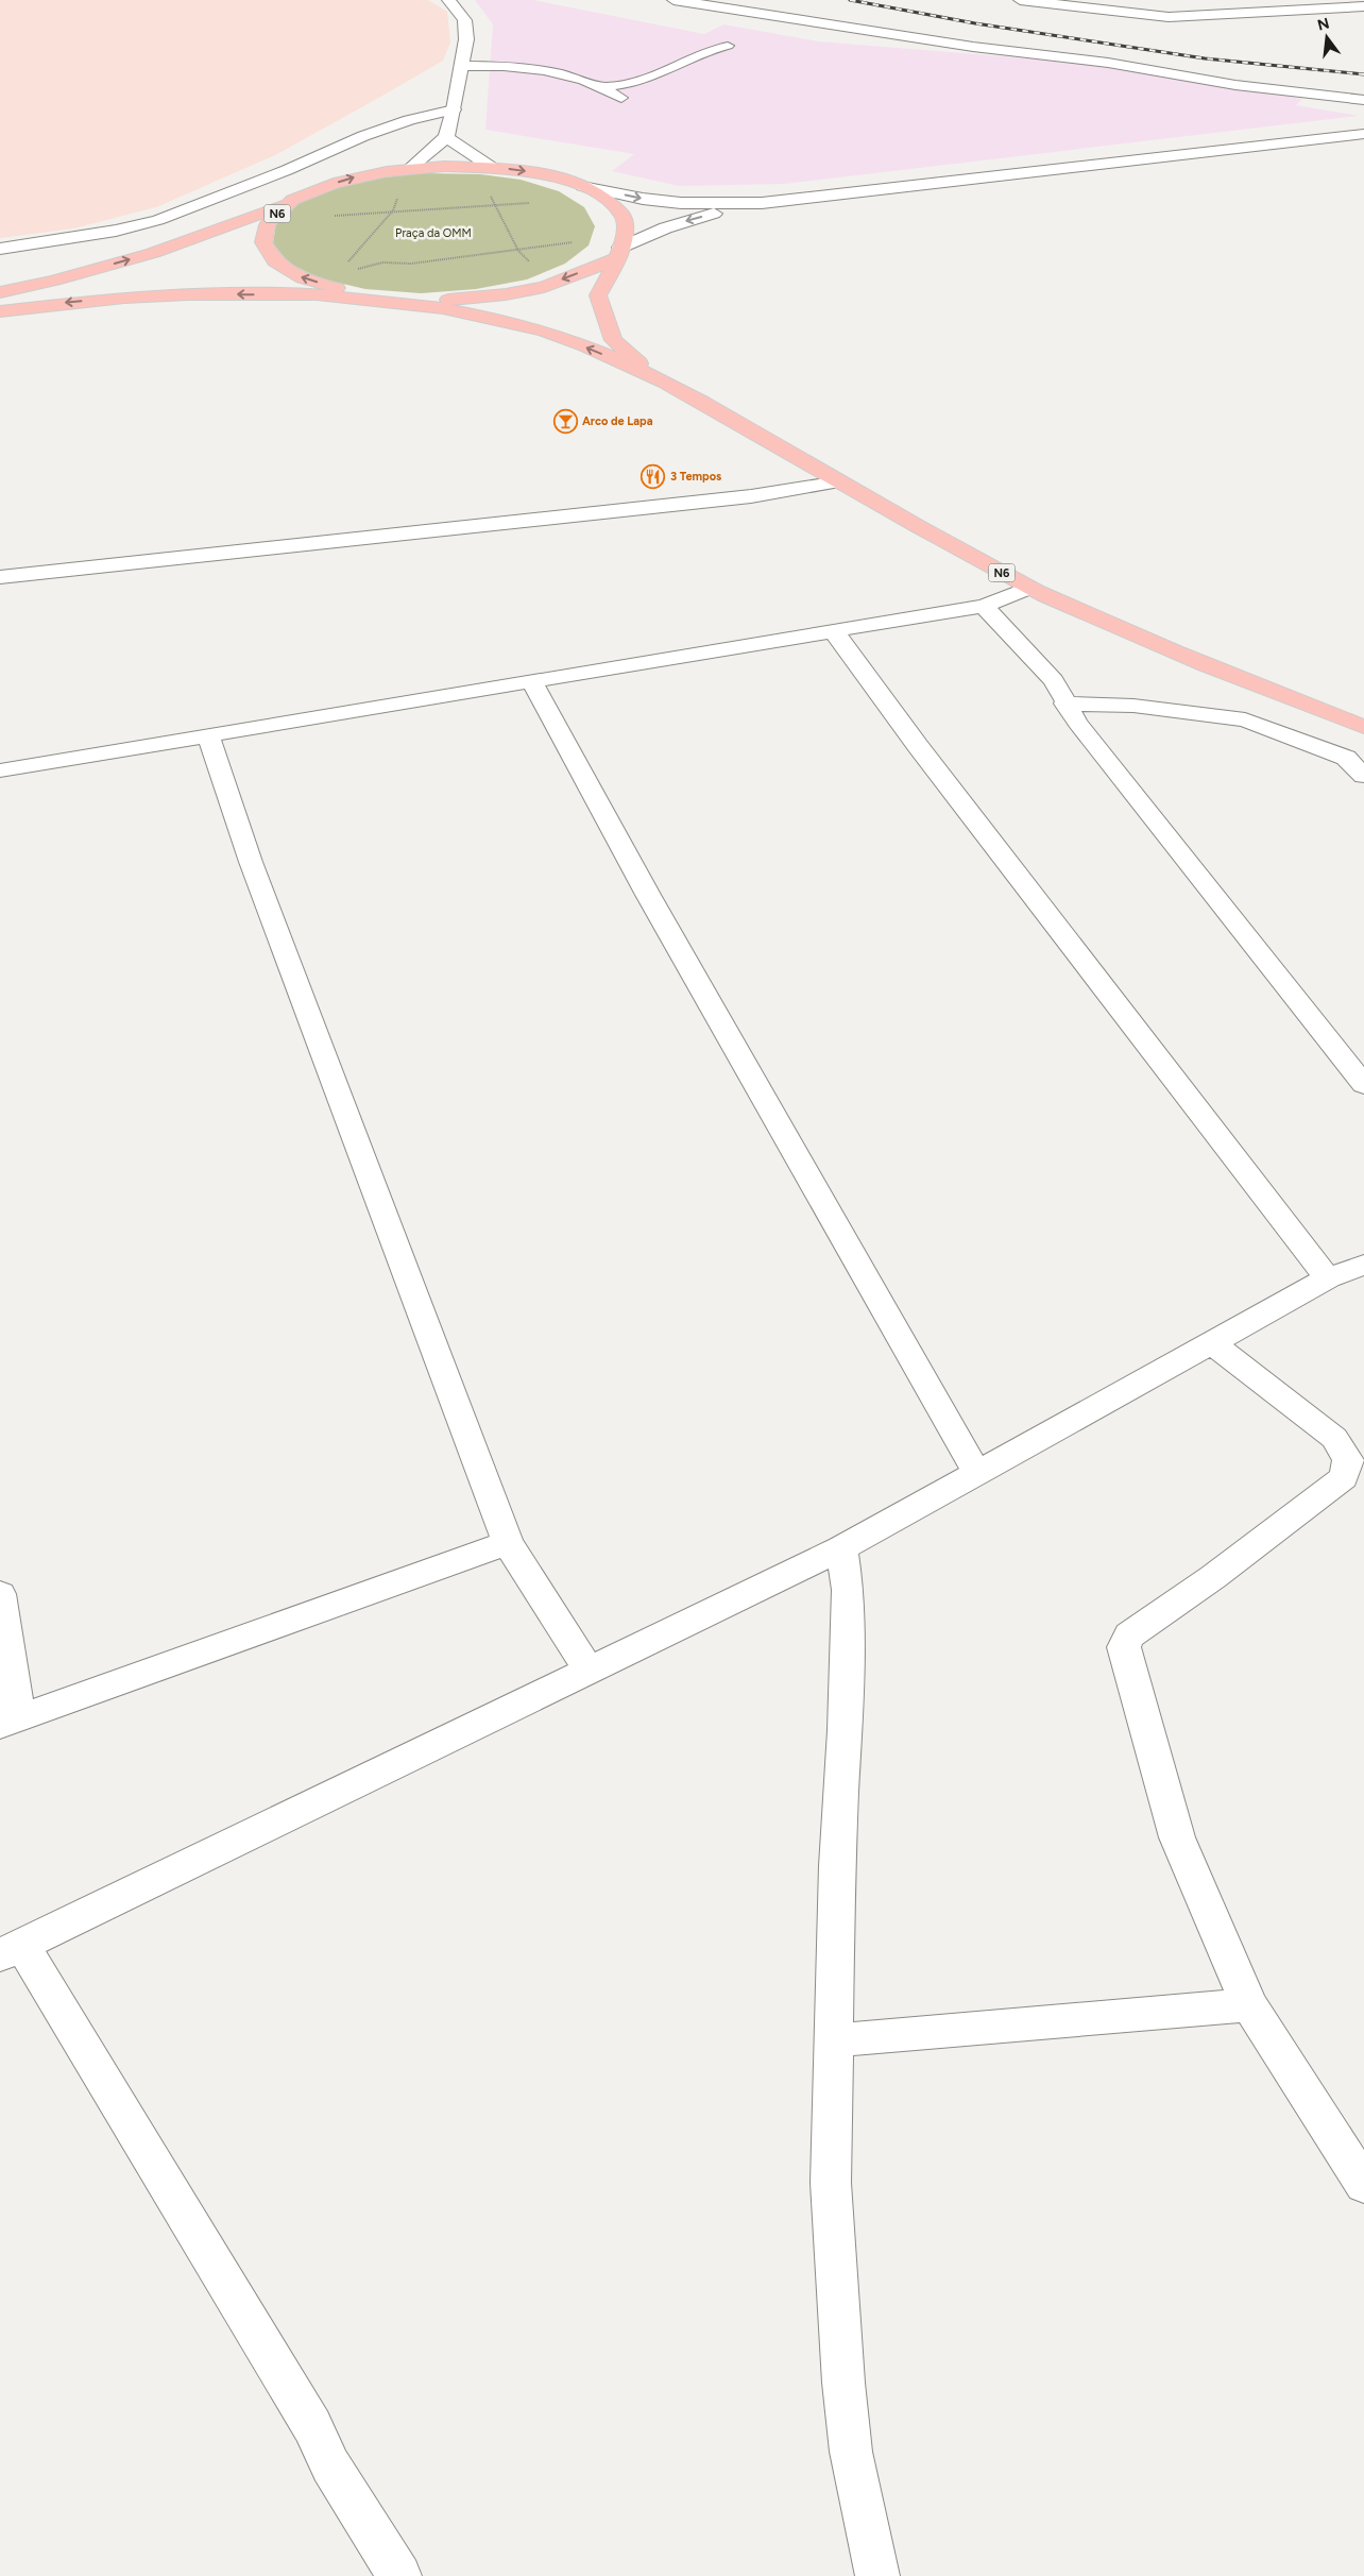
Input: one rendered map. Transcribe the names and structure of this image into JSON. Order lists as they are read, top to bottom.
{
  "streets": {
    "highway": ["N6"]
  },
  "parks": ["Praça da OMM"],
  "places": {
    "bar": ["Arco de Lapa"],
    "restaurant": ["3 Tempos"]
  },
  "north": "top"
}
